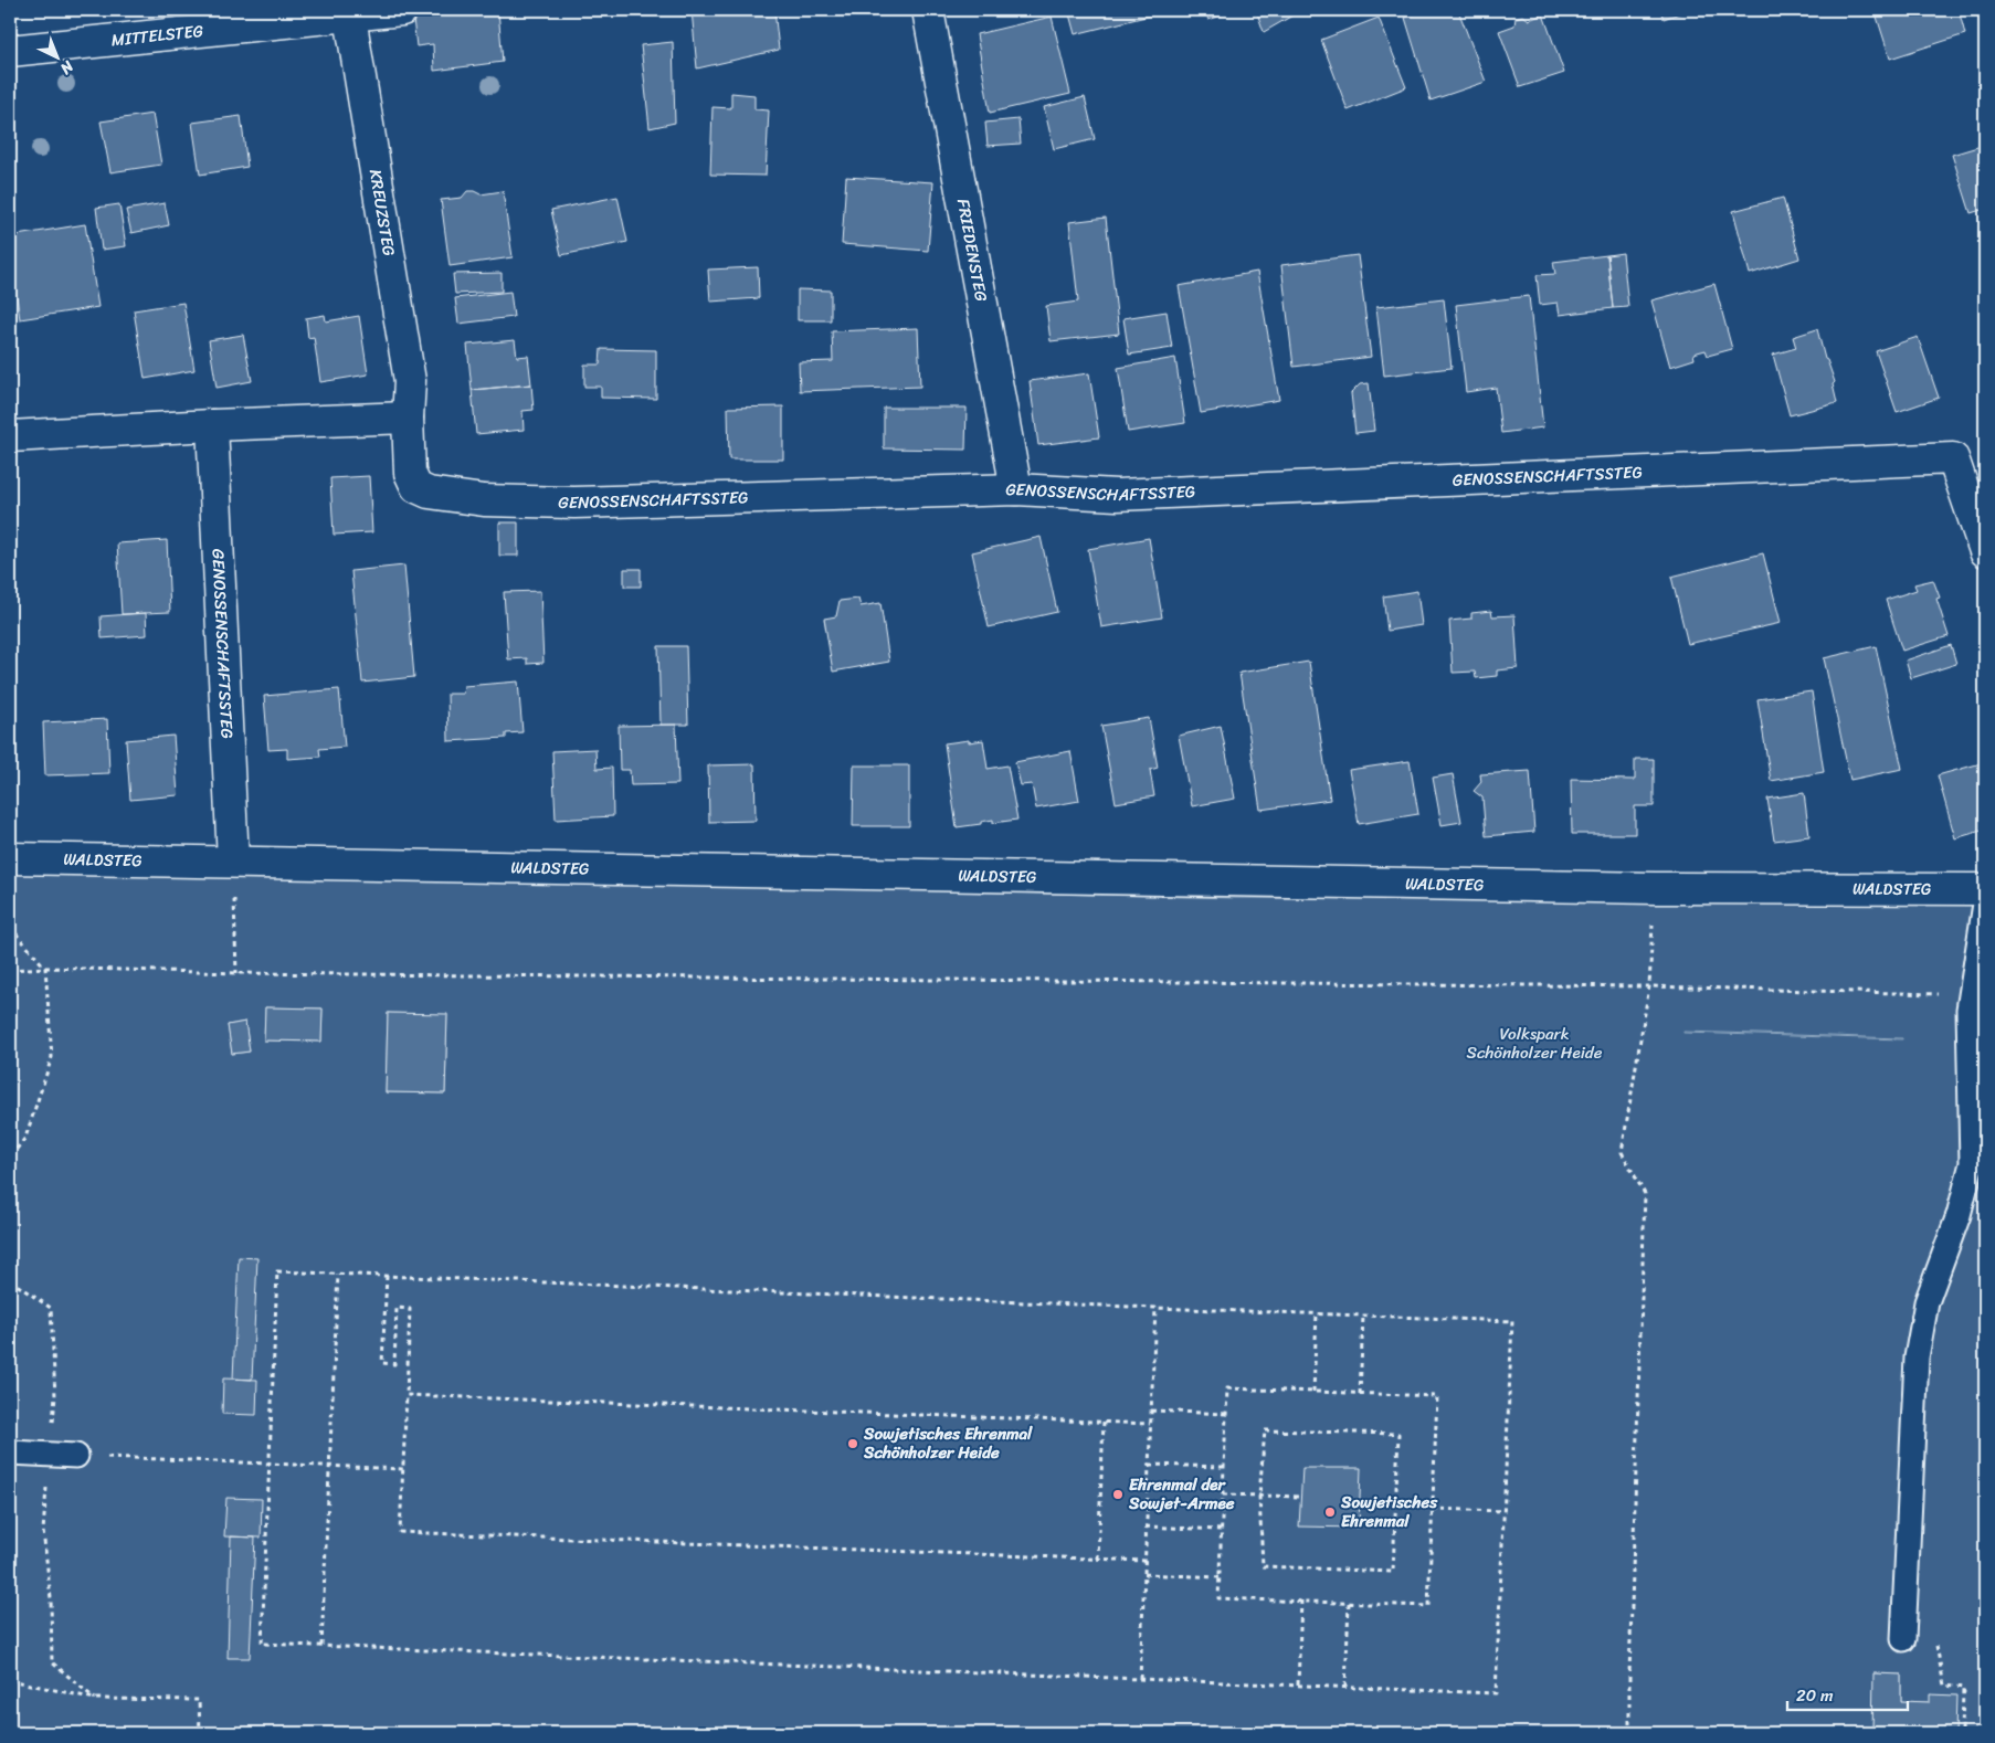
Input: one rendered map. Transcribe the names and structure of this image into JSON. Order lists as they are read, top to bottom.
{
  "streets": {
    "street": [
      "MITTELSTEG",
      "KREUZSTEG",
      "FRIEDENSTEG",
      "GENOSSENSCHAFTSSTEG",
      "WALDSTEG"
    ]
  },
  "crossings": [
    ["MITTELSTEG", "KREUZSTEG"],
    ["KREUZSTEG", "GENOSSENSCHAFTSSTEG"],
    ["FRIEDENSTEG", "GENOSSENSCHAFTSSTEG"],
    ["GENOSSENSCHAFTSSTEG", "WALDSTEG"]
  ],
  "parks": ["Volkspark Schönholzer Heide"],
  "places": ["Sowjetisches Ehrenmal Schönholzer Heide", "Ehrenmal der Sowjet-Armee", "Sowjetisches Ehrenmal"],
  "scale_bar": "20 m",
  "north": "bottom right"
}
